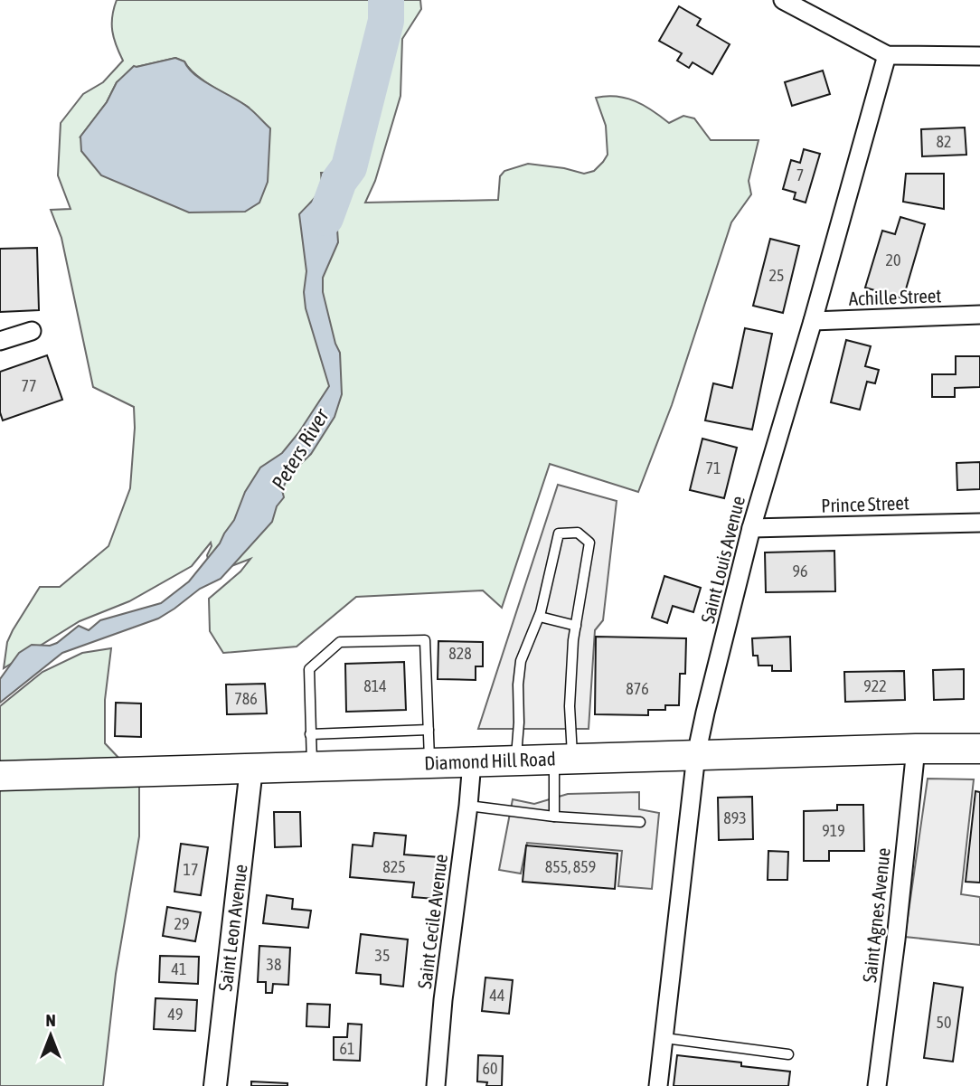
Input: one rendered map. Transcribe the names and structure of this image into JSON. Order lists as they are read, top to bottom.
{
  "streets": {
    "main road": ["Diamond Hill Road"],
    "street": [
      "Achille Street",
      "Prince Street",
      "Saint Louis Avenue",
      "Saint Agnes Avenue",
      "Saint Cecile Avenue",
      "Saint Leon Avenue"
    ]
  },
  "crossings": [
    ["Achille Street", "Saint Louis Avenue"],
    ["Prince Street", "Saint Louis Avenue"],
    ["Saint Louis Avenue", "Diamond Hill Road"],
    ["Diamond Hill Road", "Saint Agnes Avenue"],
    ["Diamond Hill Road", "Saint Cecile Avenue"],
    ["Diamond Hill Road", "Saint Leon Avenue"]
  ],
  "water": ["Peters River"],
  "house_numbers": [
    "82",
    "7",
    "20",
    "25",
    "77",
    "71",
    "96",
    "828",
    "814",
    "922",
    "876",
    "786",
    "893",
    "919",
    "825",
    "855, 859",
    "17",
    "29",
    "35",
    "38",
    "41",
    "44",
    "49",
    "50",
    "61",
    "60"
  ],
  "north": "top"
}
